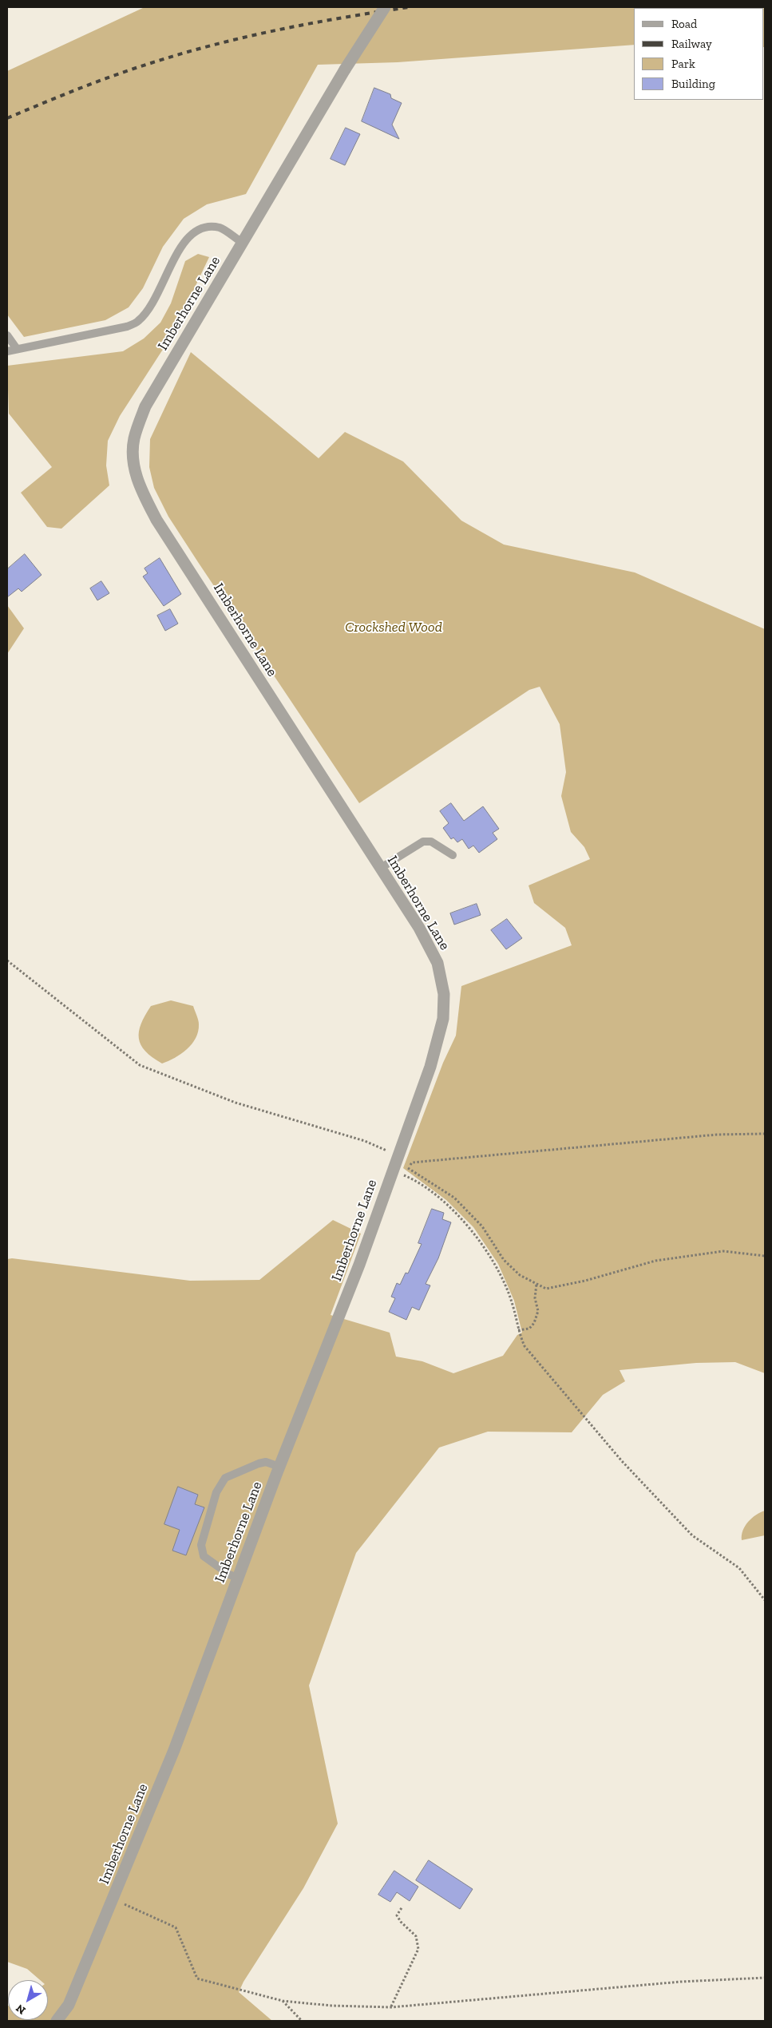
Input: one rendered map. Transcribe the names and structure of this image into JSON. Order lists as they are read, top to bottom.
{
  "streets": {
    "street": ["Imberhorne Lane"]
  },
  "parks": ["Crockshed Wood"],
  "legend": [
    "Road",
    "Railway",
    "Park",
    "Building"
  ],
  "north": "bottom left"
}
